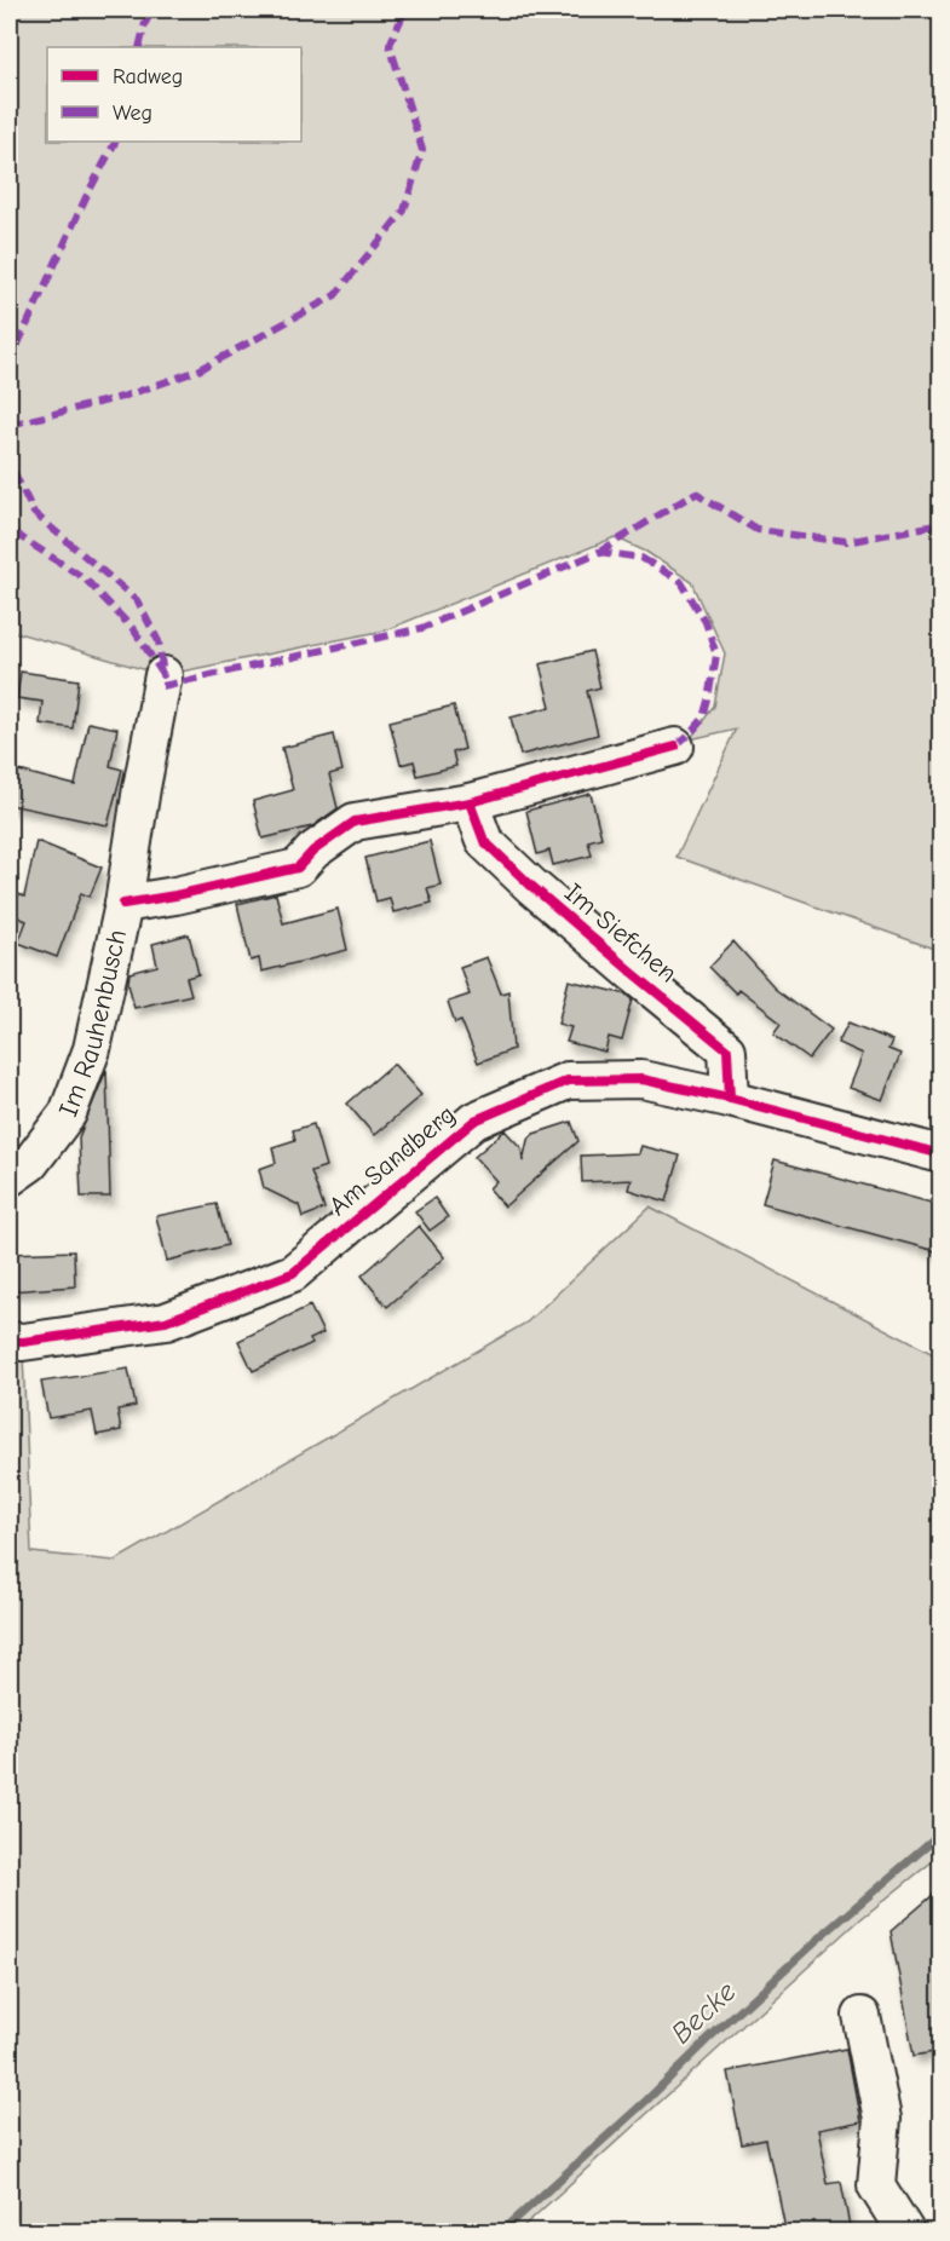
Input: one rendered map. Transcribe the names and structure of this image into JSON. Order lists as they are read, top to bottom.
{
  "streets": {
    "street": ["Im Siefchen", "Im Rauhenbusch", "Am Sandberg"]
  },
  "crossings": [
    ["Im Siefchen", "Am Sandberg"]
  ],
  "water": ["Becke"],
  "legend": ["Radweg", "Weg"]
}
